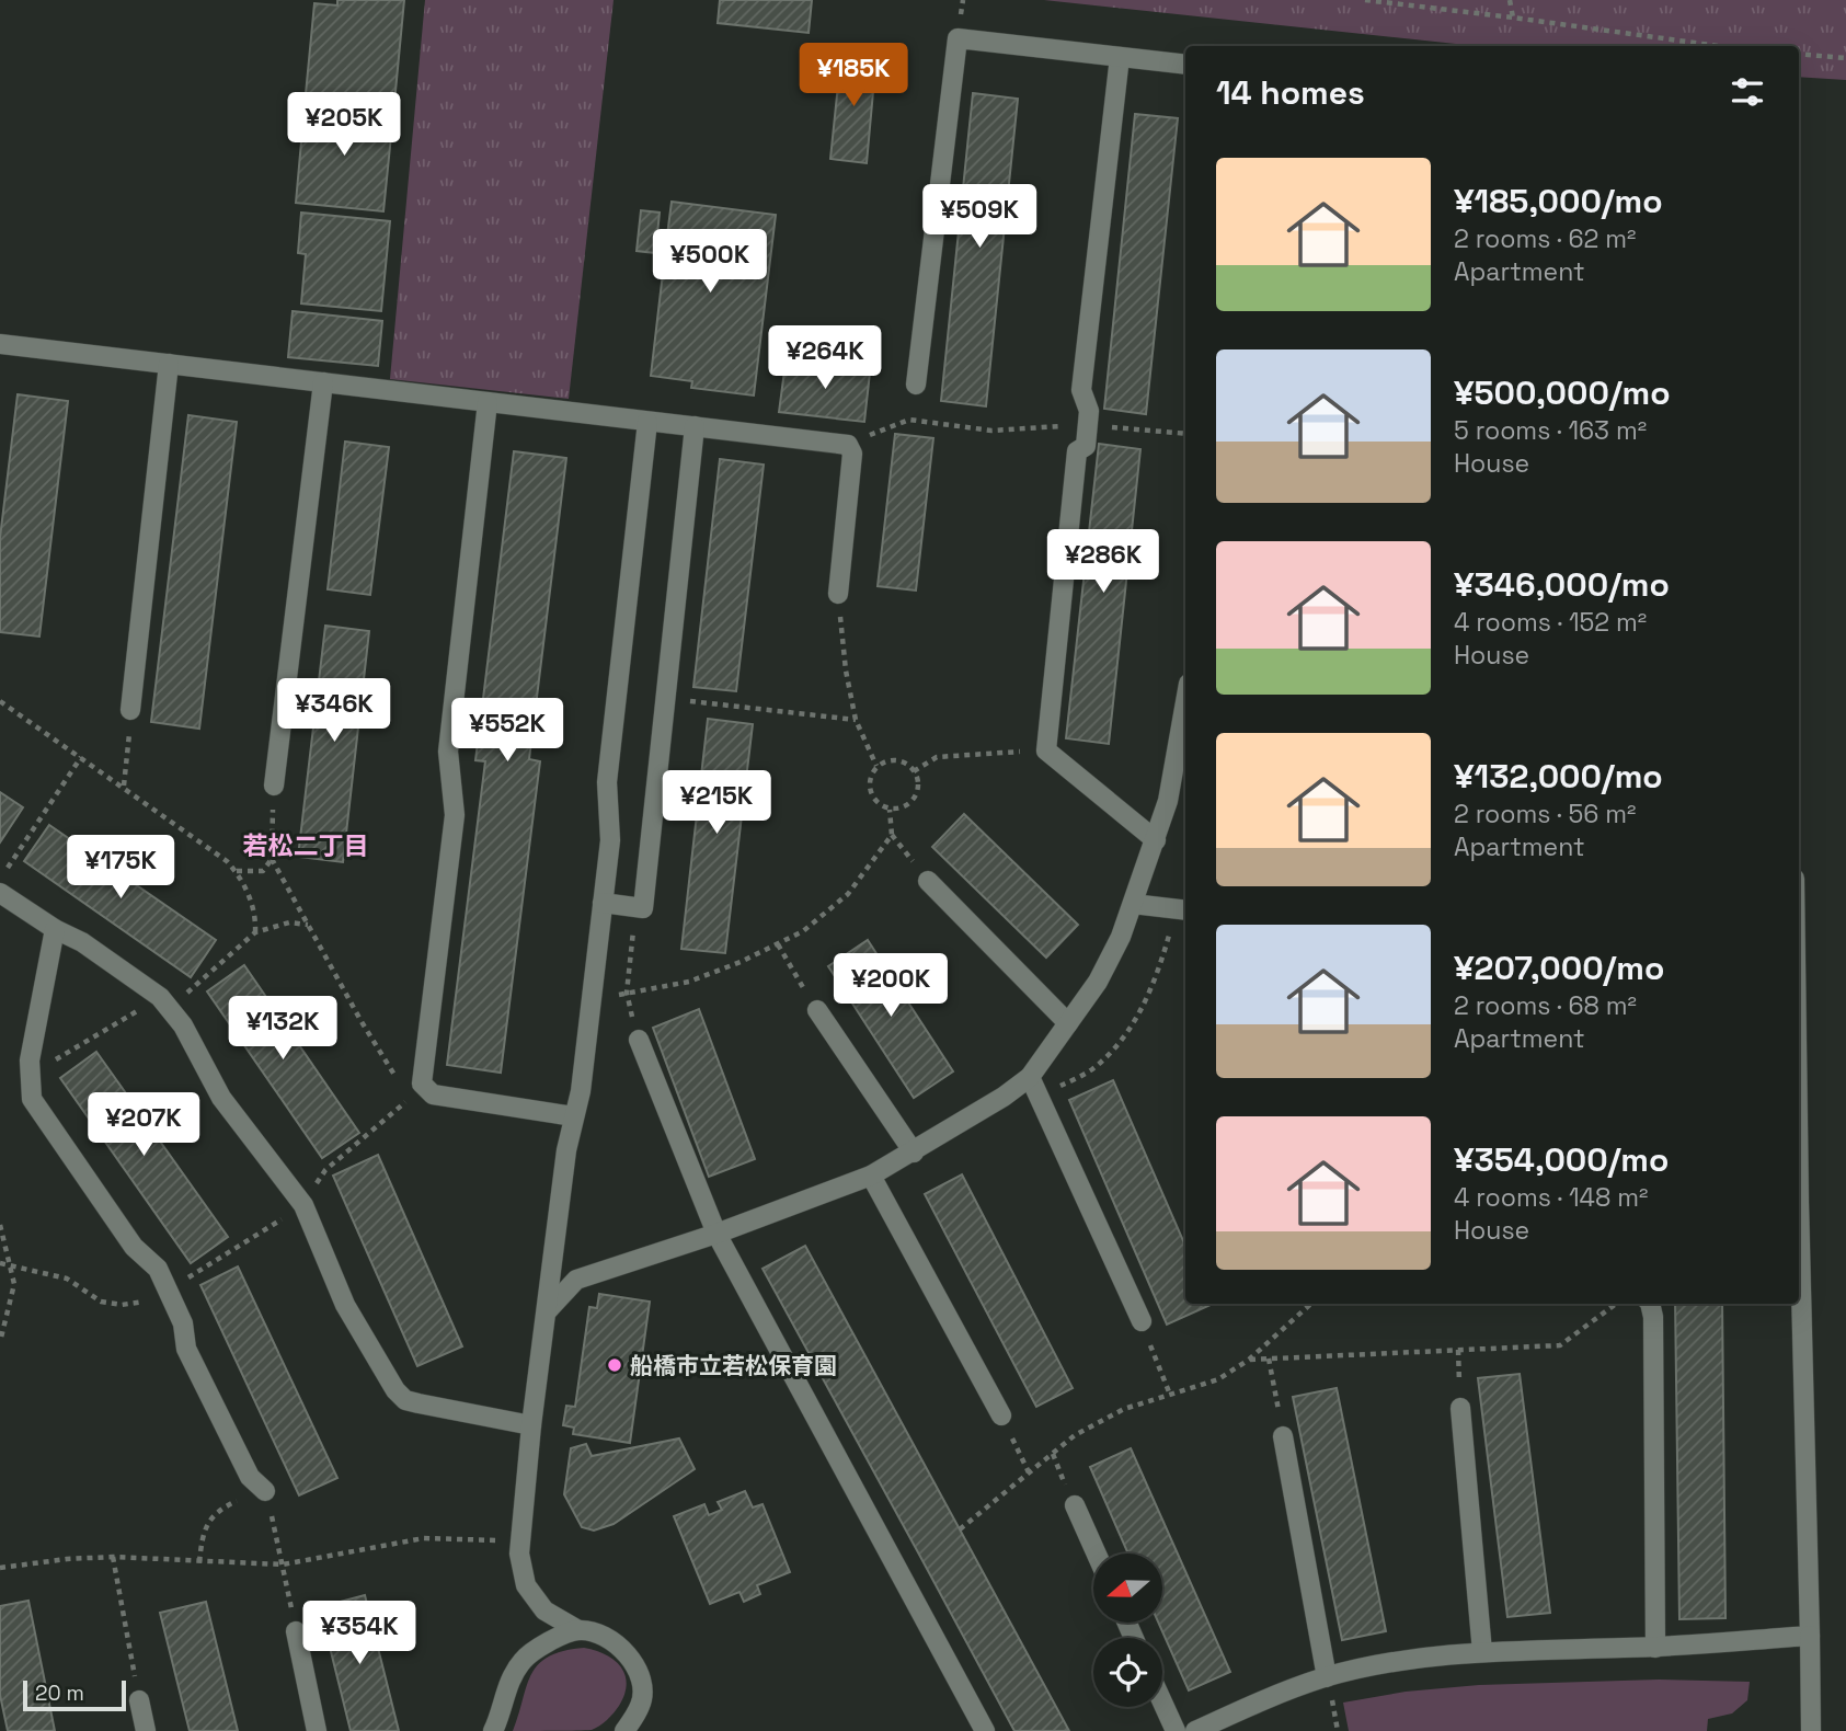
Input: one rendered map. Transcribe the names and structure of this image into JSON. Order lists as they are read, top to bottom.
{
  "districts": ["若松二丁目"],
  "places": ["船橋市立若松保育園"],
  "scale_bar": "20 m",
  "north": "left",
  "page": {
    "price": [
      "¥185K",
      "¥205K",
      "¥509K",
      "¥500K",
      "¥264K",
      "¥286K",
      "¥346K",
      "¥552K",
      "¥215K",
      "¥175K",
      "¥200K",
      "¥132K",
      "¥207K",
      "¥354K"
    ],
    "heading": "14 homes",
    "list": [
      {
        "name": "¥185,000/mo",
        "note": "2 rooms · 62 m² · Apartment"
      },
      {
        "name": "¥500,000/mo",
        "note": "5 rooms · 163 m² · House"
      },
      {
        "name": "¥346,000/mo",
        "note": "4 rooms · 152 m² · House"
      },
      {
        "name": "¥132,000/mo",
        "note": "2 rooms · 56 m² · Apartment"
      },
      {
        "name": "¥207,000/mo",
        "note": "2 rooms · 68 m² · Apartment"
      },
      {
        "name": "¥354,000/mo",
        "note": "4 rooms · 148 m² · House"
      }
    ],
    "scale": "20 m"
  }
}
